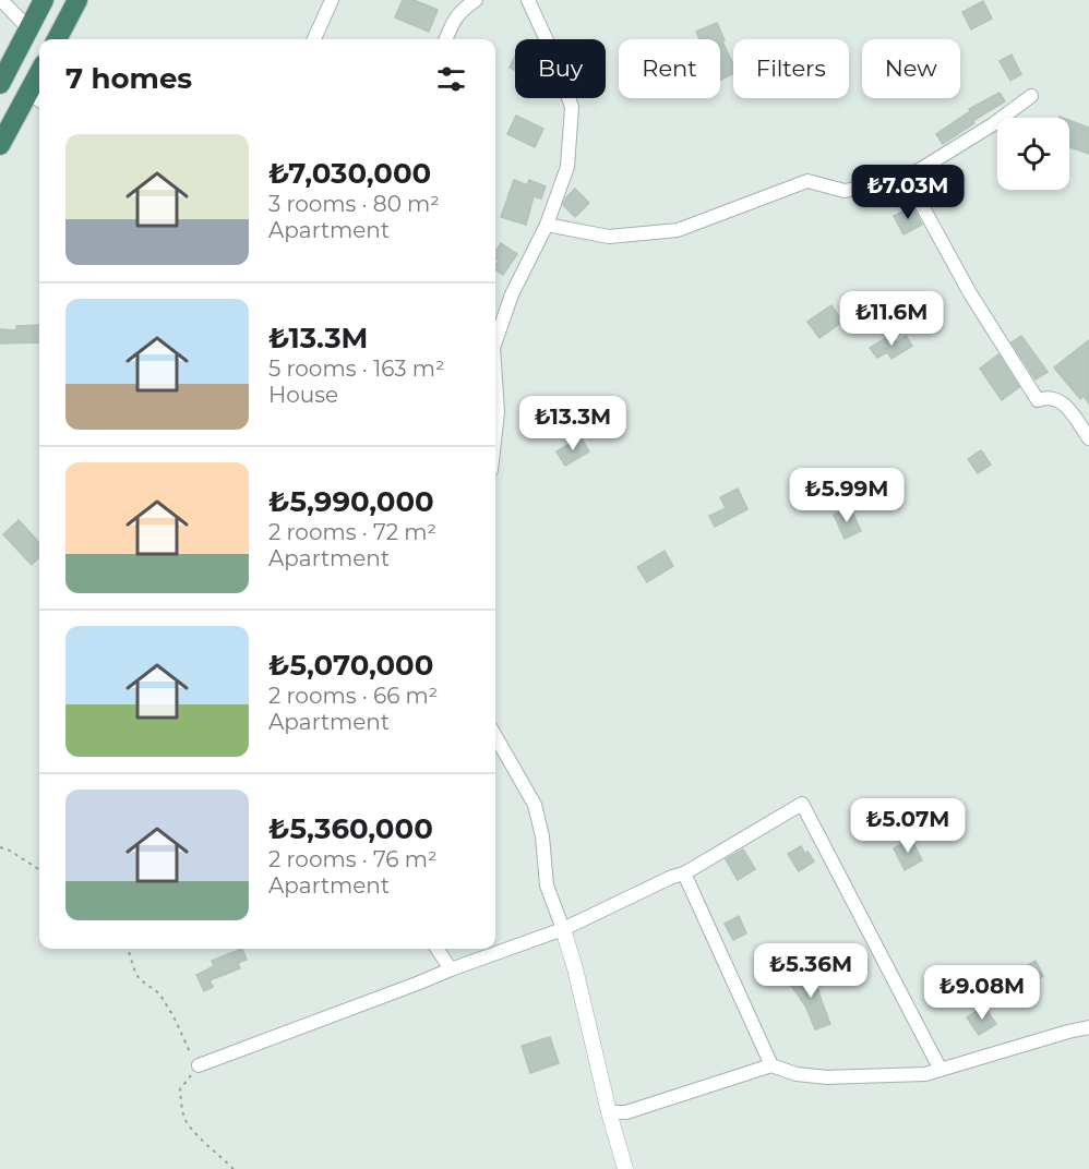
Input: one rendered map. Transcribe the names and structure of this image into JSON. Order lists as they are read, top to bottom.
{
  "page": {
    "chip": [
      "Buy",
      "Rent",
      "Filters",
      "New"
    ],
    "heading": "7 homes",
    "list": [
      {
        "name": "₺7,030,000",
        "note": "3 rooms · 80 m² · Apartment"
      },
      {
        "name": "₺13.3M",
        "note": "5 rooms · 163 m² · House"
      },
      {
        "name": "₺5,990,000",
        "note": "2 rooms · 72 m² · Apartment"
      },
      {
        "name": "₺5,070,000",
        "note": "2 rooms · 66 m² · Apartment"
      },
      {
        "name": "₺5,360,000",
        "note": "2 rooms · 76 m² · Apartment"
      }
    ],
    "price": [
      "₺7.03M",
      "₺11.6M",
      "₺13.3M",
      "₺5.99M",
      "₺5.07M",
      "₺5.36M",
      "₺9.08M"
    ]
  }
}
